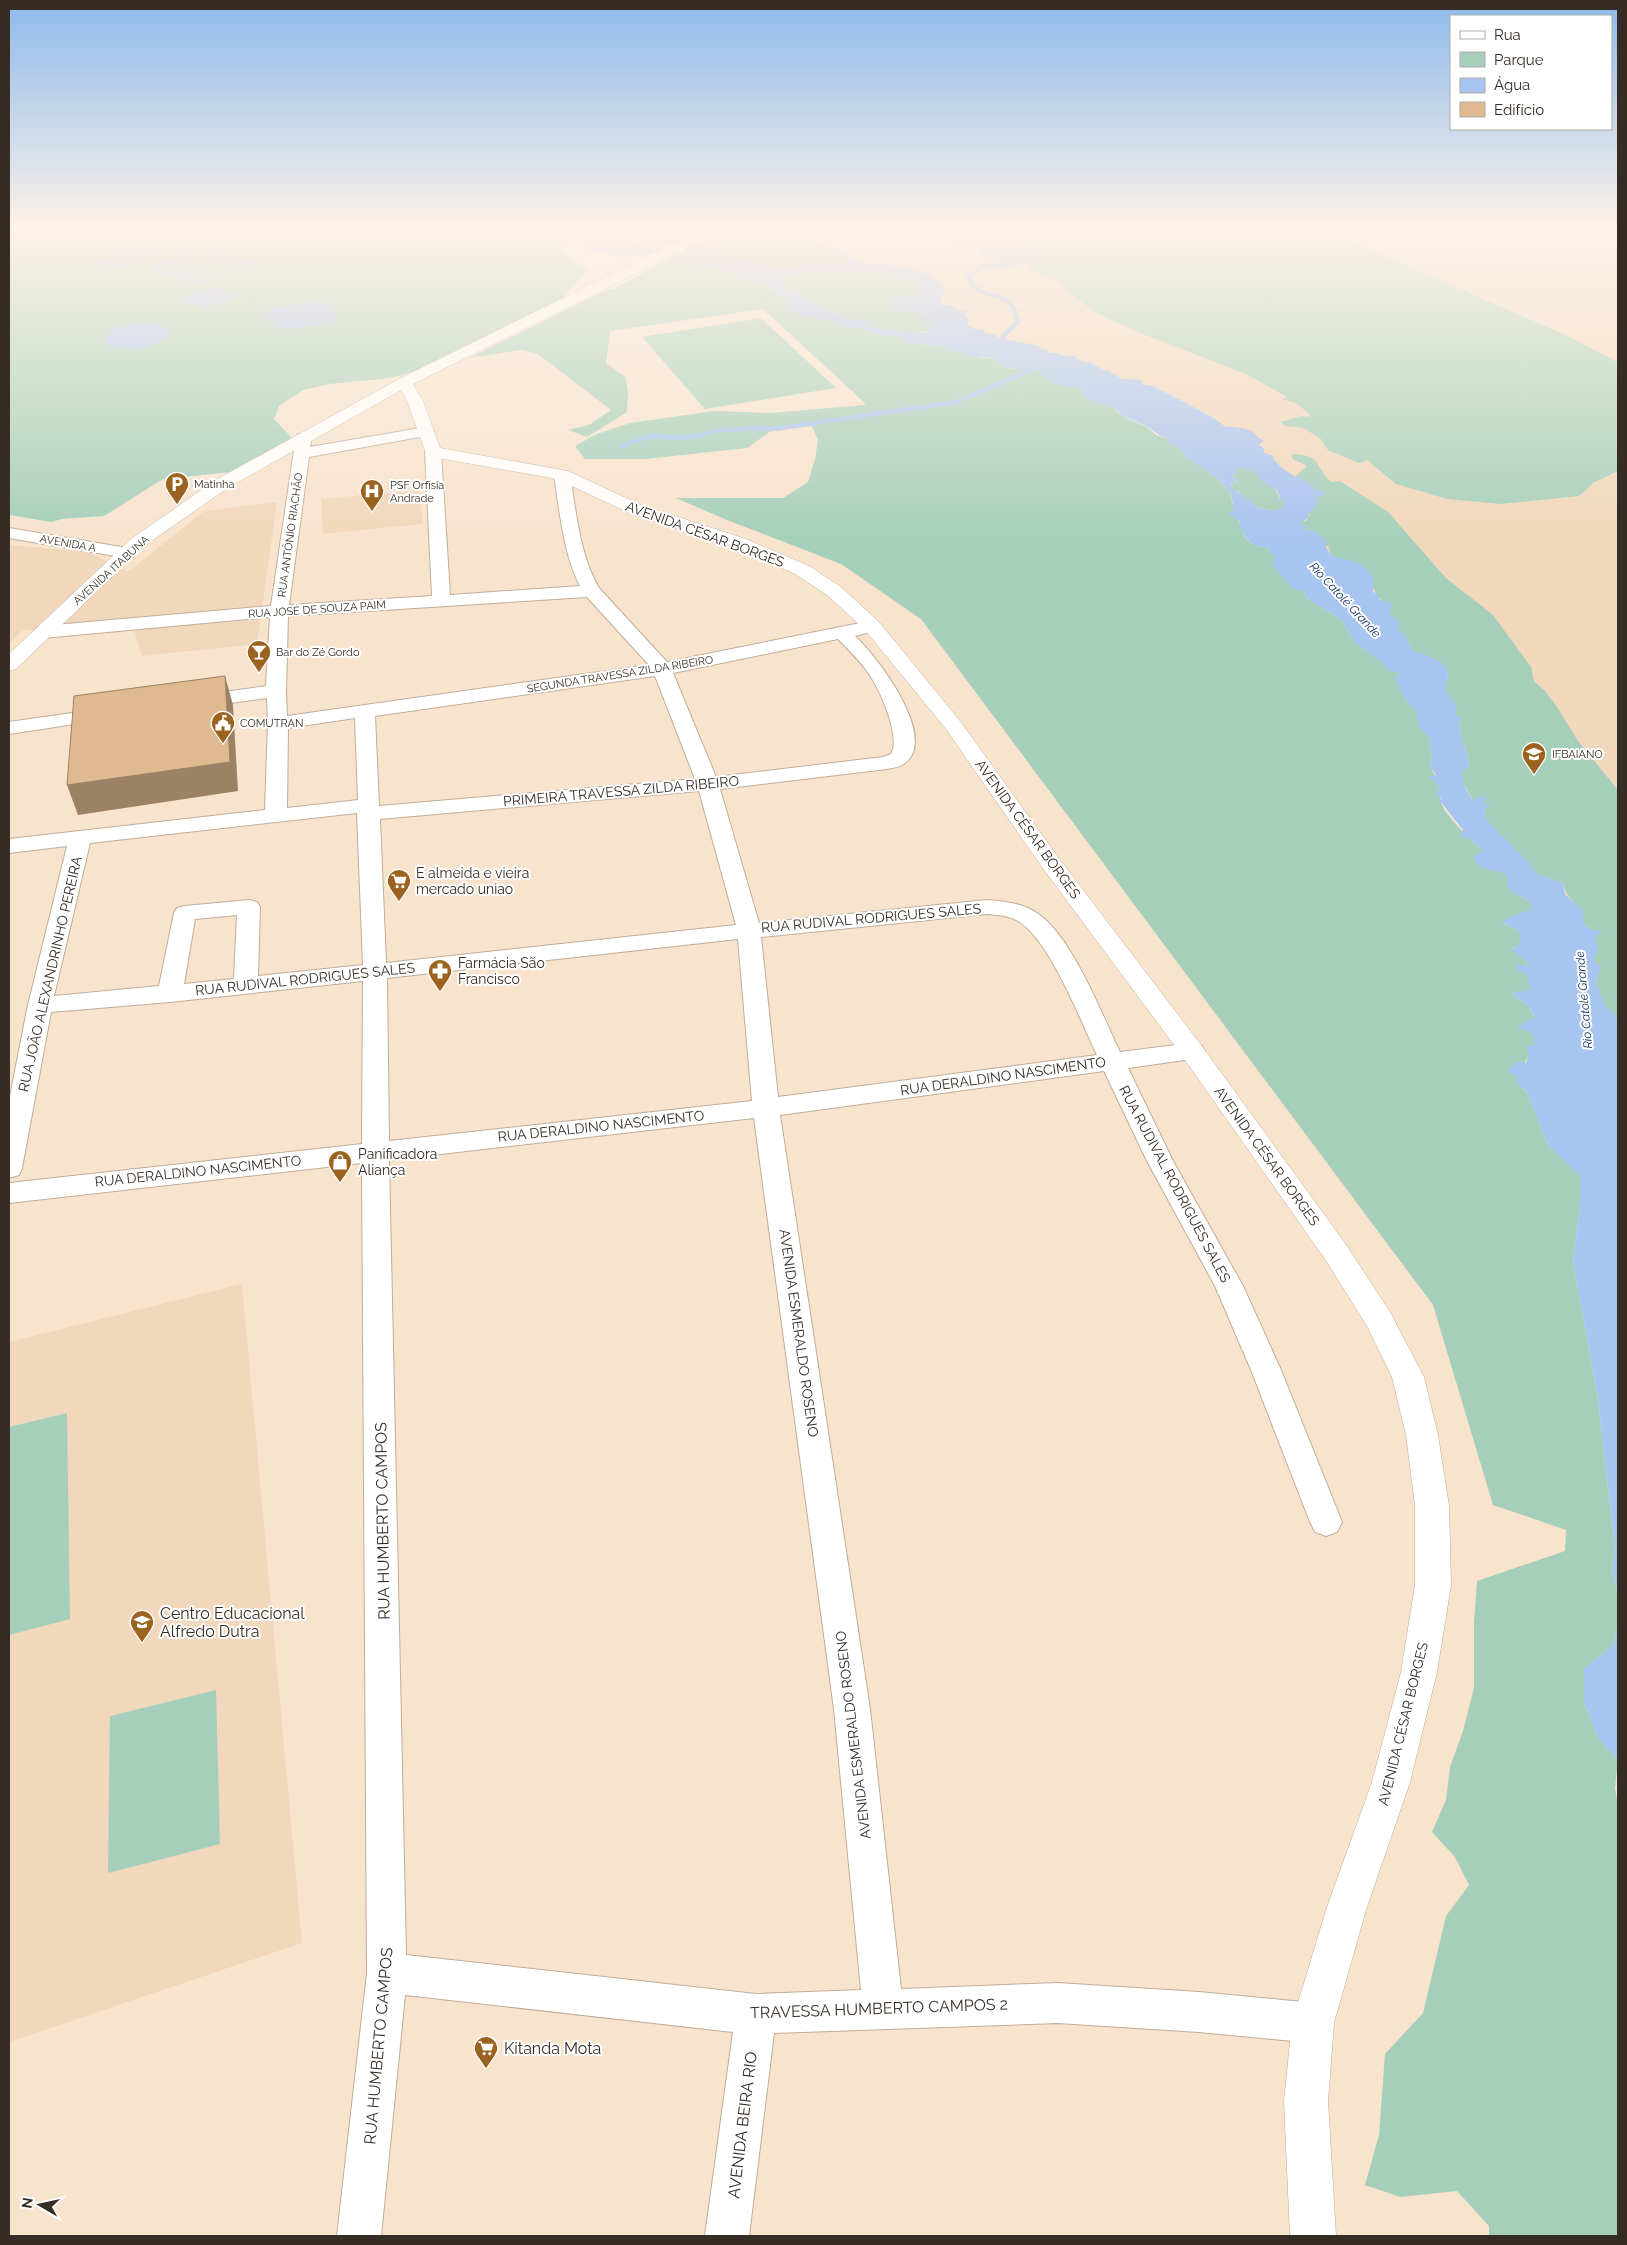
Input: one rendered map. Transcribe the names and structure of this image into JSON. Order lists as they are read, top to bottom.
{
  "streets": {
    "street": [
      "AVENIDA CÉSAR BORGES",
      "RUA ANTÔNIO RIACHÃO",
      "AVENIDA A",
      "AVENIDA ITABUNA",
      "RUA JOSÉ DE SOUZA PAIM",
      "SEGUNDA TRAVESSA ZILDA RIBEIRO",
      "PRIMEIRA TRAVESSA ZILDA RIBEIRO",
      "RUA RUDIVAL RODRIGUES SALES",
      "RUA JOÃO ALEXANDRINHO PEREIRA",
      "RUA DERALDINO NASCIMENTO",
      "AVENIDA ESMERALDO ROSENO",
      "RUA HUMBERTO CAMPOS",
      "TRAVESSA HUMBERTO CAMPOS 2",
      "AVENIDA BEIRA RIO"
    ]
  },
  "crossings": [
    ["AVENIDA CÉSAR BORGES", "SEGUNDA TRAVESSA ZILDA RIBEIRO"],
    ["AVENIDA CÉSAR BORGES", "RUA DERALDINO NASCIMENTO"],
    ["AVENIDA CÉSAR BORGES", "TRAVESSA HUMBERTO CAMPOS 2"],
    ["RUA ANTÔNIO RIACHÃO", "AVENIDA ITABUNA"],
    ["RUA ANTÔNIO RIACHÃO", "RUA JOSÉ DE SOUZA PAIM"],
    ["RUA ANTÔNIO RIACHÃO", "SEGUNDA TRAVESSA ZILDA RIBEIRO"],
    ["RUA ANTÔNIO RIACHÃO", "PRIMEIRA TRAVESSA ZILDA RIBEIRO"],
    ["AVENIDA A", "AVENIDA ITABUNA"],
    ["AVENIDA ITABUNA", "RUA JOSÉ DE SOUZA PAIM"],
    ["SEGUNDA TRAVESSA ZILDA RIBEIRO", "PRIMEIRA TRAVESSA ZILDA RIBEIRO"],
    ["SEGUNDA TRAVESSA ZILDA RIBEIRO", "AVENIDA ESMERALDO ROSENO"],
    ["SEGUNDA TRAVESSA ZILDA RIBEIRO", "RUA HUMBERTO CAMPOS"],
    ["PRIMEIRA TRAVESSA ZILDA RIBEIRO", "AVENIDA ESMERALDO ROSENO"],
    ["PRIMEIRA TRAVESSA ZILDA RIBEIRO", "RUA HUMBERTO CAMPOS"],
    ["RUA RUDIVAL RODRIGUES SALES", "RUA JOÃO ALEXANDRINHO PEREIRA"],
    ["RUA RUDIVAL RODRIGUES SALES", "RUA DERALDINO NASCIMENTO"],
    ["RUA RUDIVAL RODRIGUES SALES", "AVENIDA ESMERALDO ROSENO"],
    ["RUA RUDIVAL RODRIGUES SALES", "RUA HUMBERTO CAMPOS"],
    ["RUA DERALDINO NASCIMENTO", "AVENIDA ESMERALDO ROSENO"],
    ["RUA DERALDINO NASCIMENTO", "RUA HUMBERTO CAMPOS"],
    ["AVENIDA ESMERALDO ROSENO", "TRAVESSA HUMBERTO CAMPOS 2"],
    ["RUA HUMBERTO CAMPOS", "TRAVESSA HUMBERTO CAMPOS 2"],
    ["TRAVESSA HUMBERTO CAMPOS 2", "AVENIDA BEIRA RIO"]
  ],
  "water": ["Rio Catolé Grande"],
  "places": {
    "parking": ["Matinha"],
    "hospital": ["PSF Orfísia Andrade"],
    "bar": ["Bar do Zé Gordo"],
    "public building": ["COMUTRAN"],
    "school or university": ["IFBAIANO", "Centro Educacional Alfredo Dutra"],
    "supermarket": ["E almeida e vieira mercado uniao", "Kitanda Mota"],
    "pharmacy": ["Farmácia São Francisco"],
    "shop": ["Panificadora Aliança"]
  },
  "legend": [
    "Rua",
    "Parque",
    "Água",
    "Edifício"
  ],
  "north": "left"
}
